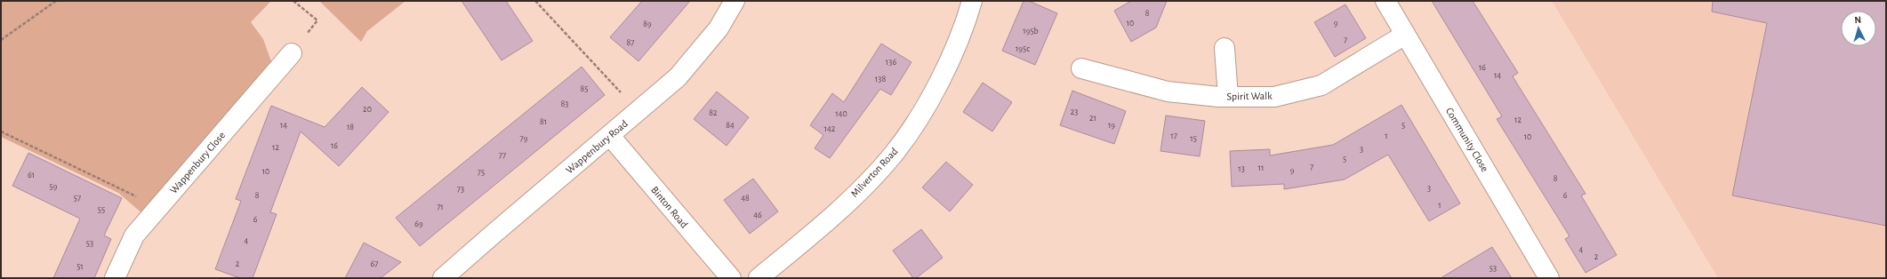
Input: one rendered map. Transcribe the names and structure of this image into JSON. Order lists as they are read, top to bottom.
{
  "streets": {
    "street": [
      "Spirit Walk",
      "Community Close",
      "Wappenbury Road",
      "Wappenbury Close",
      "Milverton Road",
      "Binton Road"
    ]
  },
  "crossings": [
    ["Spirit Walk", "Community Close"],
    ["Wappenbury Road", "Binton Road"]
  ],
  "house_numbers": [
    "8",
    "10",
    "9",
    "89",
    "195b",
    "7",
    "87",
    "195c",
    "136",
    "16",
    "14",
    "138",
    "85",
    "83",
    "20",
    "23",
    "82",
    "140",
    "21",
    "12",
    "81",
    "14",
    "84",
    "19",
    "5",
    "18",
    "142",
    "17",
    "1",
    "10",
    "79",
    "15",
    "16",
    "12",
    "3",
    "77",
    "5",
    "7",
    "11",
    "13",
    "9",
    "10",
    "75",
    "61",
    "8",
    "59",
    "3",
    "73",
    "8",
    "6",
    "57",
    "48",
    "1",
    "71",
    "55",
    "46",
    "6",
    "69",
    "4",
    "53",
    "4",
    "2",
    "2",
    "67",
    "51",
    "53"
  ],
  "north": "top"
}
